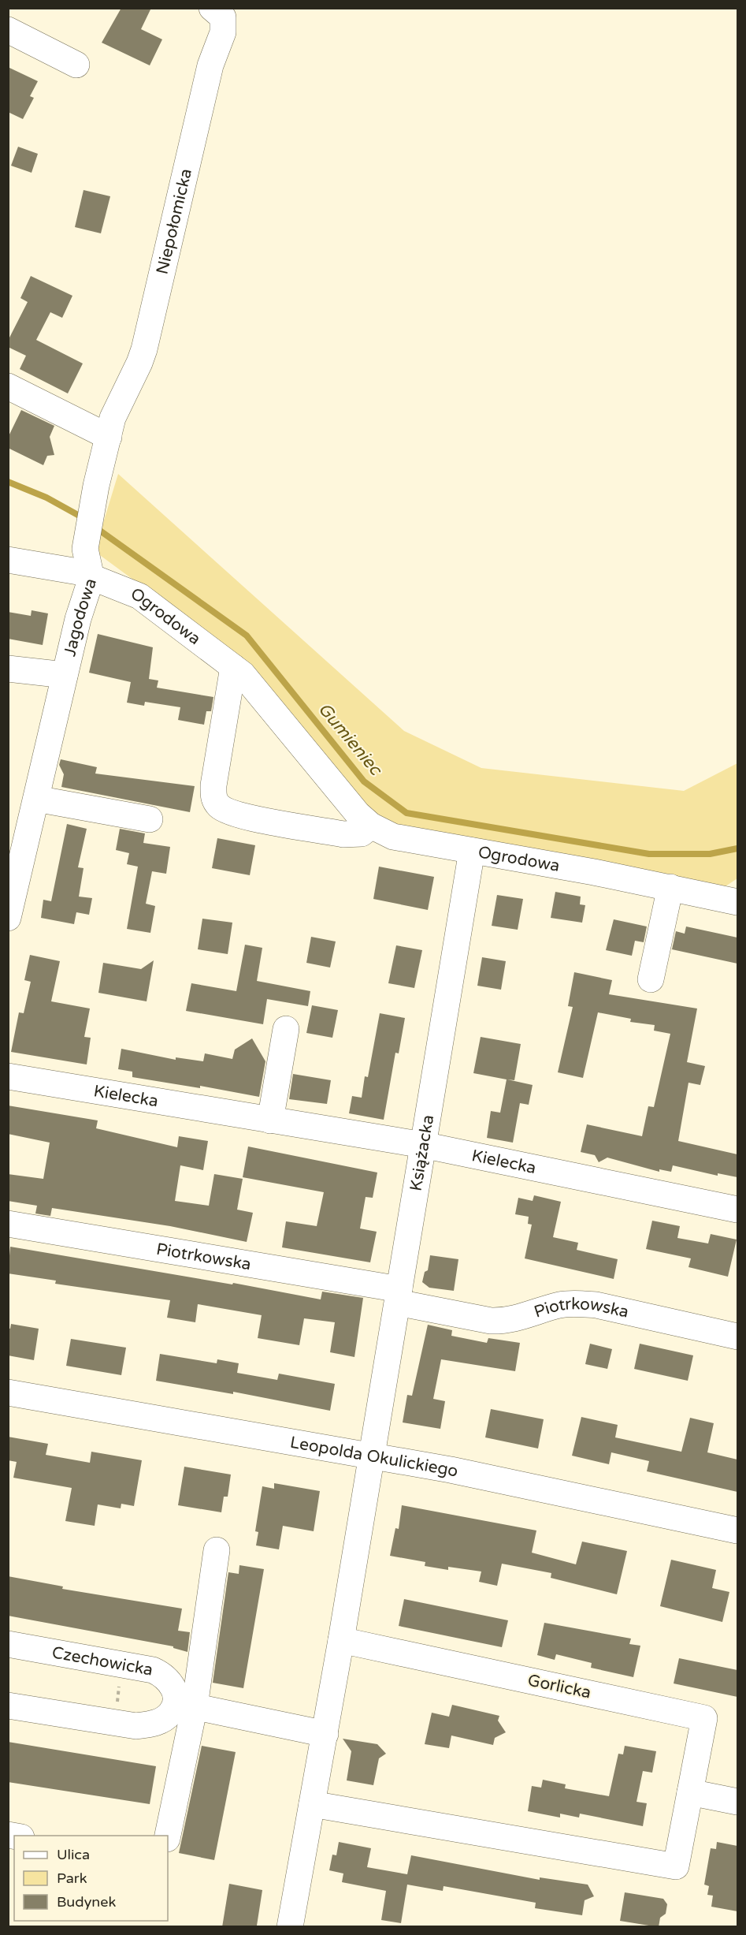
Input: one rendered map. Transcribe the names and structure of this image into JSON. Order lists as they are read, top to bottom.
{
  "streets": {
    "street": [
      "Niepołomicka",
      "Jagodowa",
      "Ogrodowa",
      "Kielecka",
      "Książacka",
      "Piotrkowska",
      "Leopolda Okulickiego",
      "Czechowicka",
      "Gorlicka"
    ]
  },
  "crossings": [
    ["Niepołomicka", "Jagodowa"],
    ["Jagodowa", "Ogrodowa"],
    ["Ogrodowa", "Książacka"],
    ["Kielecka", "Książacka"],
    ["Książacka", "Piotrkowska"],
    ["Książacka", "Leopolda Okulickiego"]
  ],
  "water": ["Gumieniec"],
  "legend": ["Ulica", "Park", "Budynek"]
}
